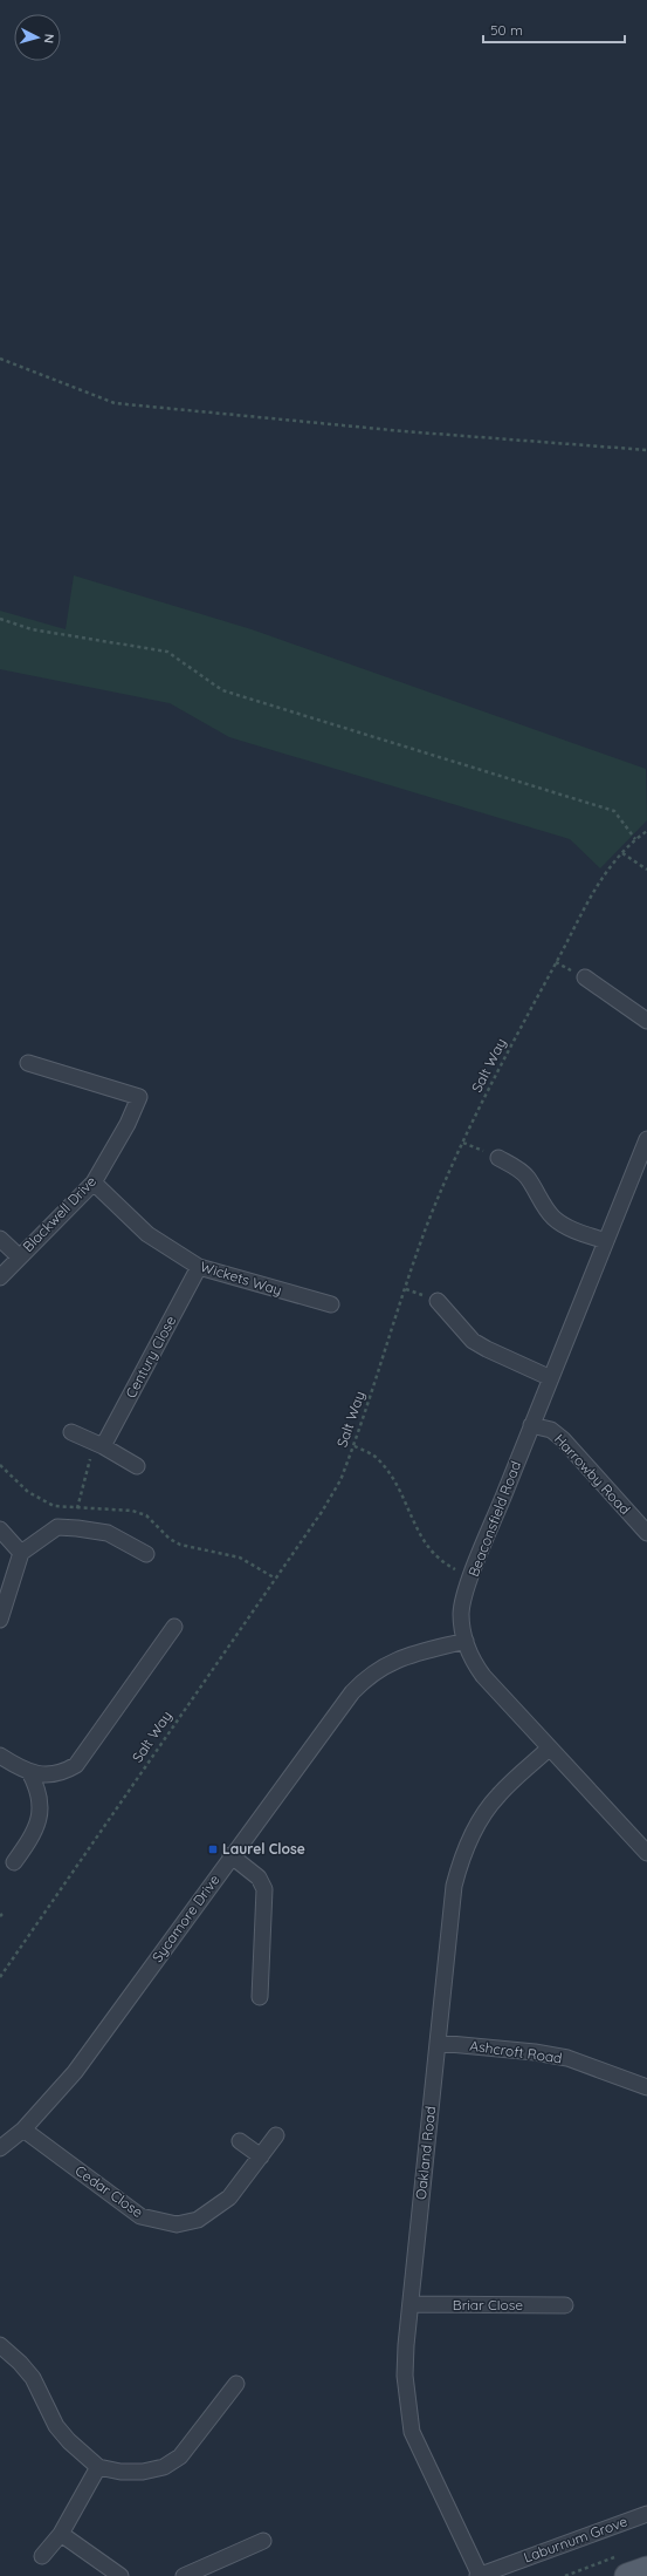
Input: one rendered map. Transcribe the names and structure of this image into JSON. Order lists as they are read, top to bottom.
{
  "streets": {
    "street": [
      "Blackwell Drive",
      "Wickets Way",
      "Century Close",
      "Harrowby Road",
      "Beaconsfield Road",
      "Sycamore Drive",
      "Ashcroft Road",
      "Oakland Road",
      "Cedar Close",
      "Briar Close",
      "Laburnum Grove"
    ],
    "path": ["Salt Way"]
  },
  "crossings": [
    ["Blackwell Drive", "Wickets Way"],
    ["Wickets Way", "Century Close"],
    ["Harrowby Road", "Beaconsfield Road"],
    ["Beaconsfield Road", "Sycamore Drive"],
    ["Beaconsfield Road", "Oakland Road"],
    ["Sycamore Drive", "Cedar Close"],
    ["Ashcroft Road", "Oakland Road"],
    ["Oakland Road", "Briar Close"],
    ["Oakland Road", "Laburnum Grove"]
  ],
  "places": {
    "transit": ["Laurel Close"]
  },
  "scale_bar": "50 m",
  "north": "right"
}
